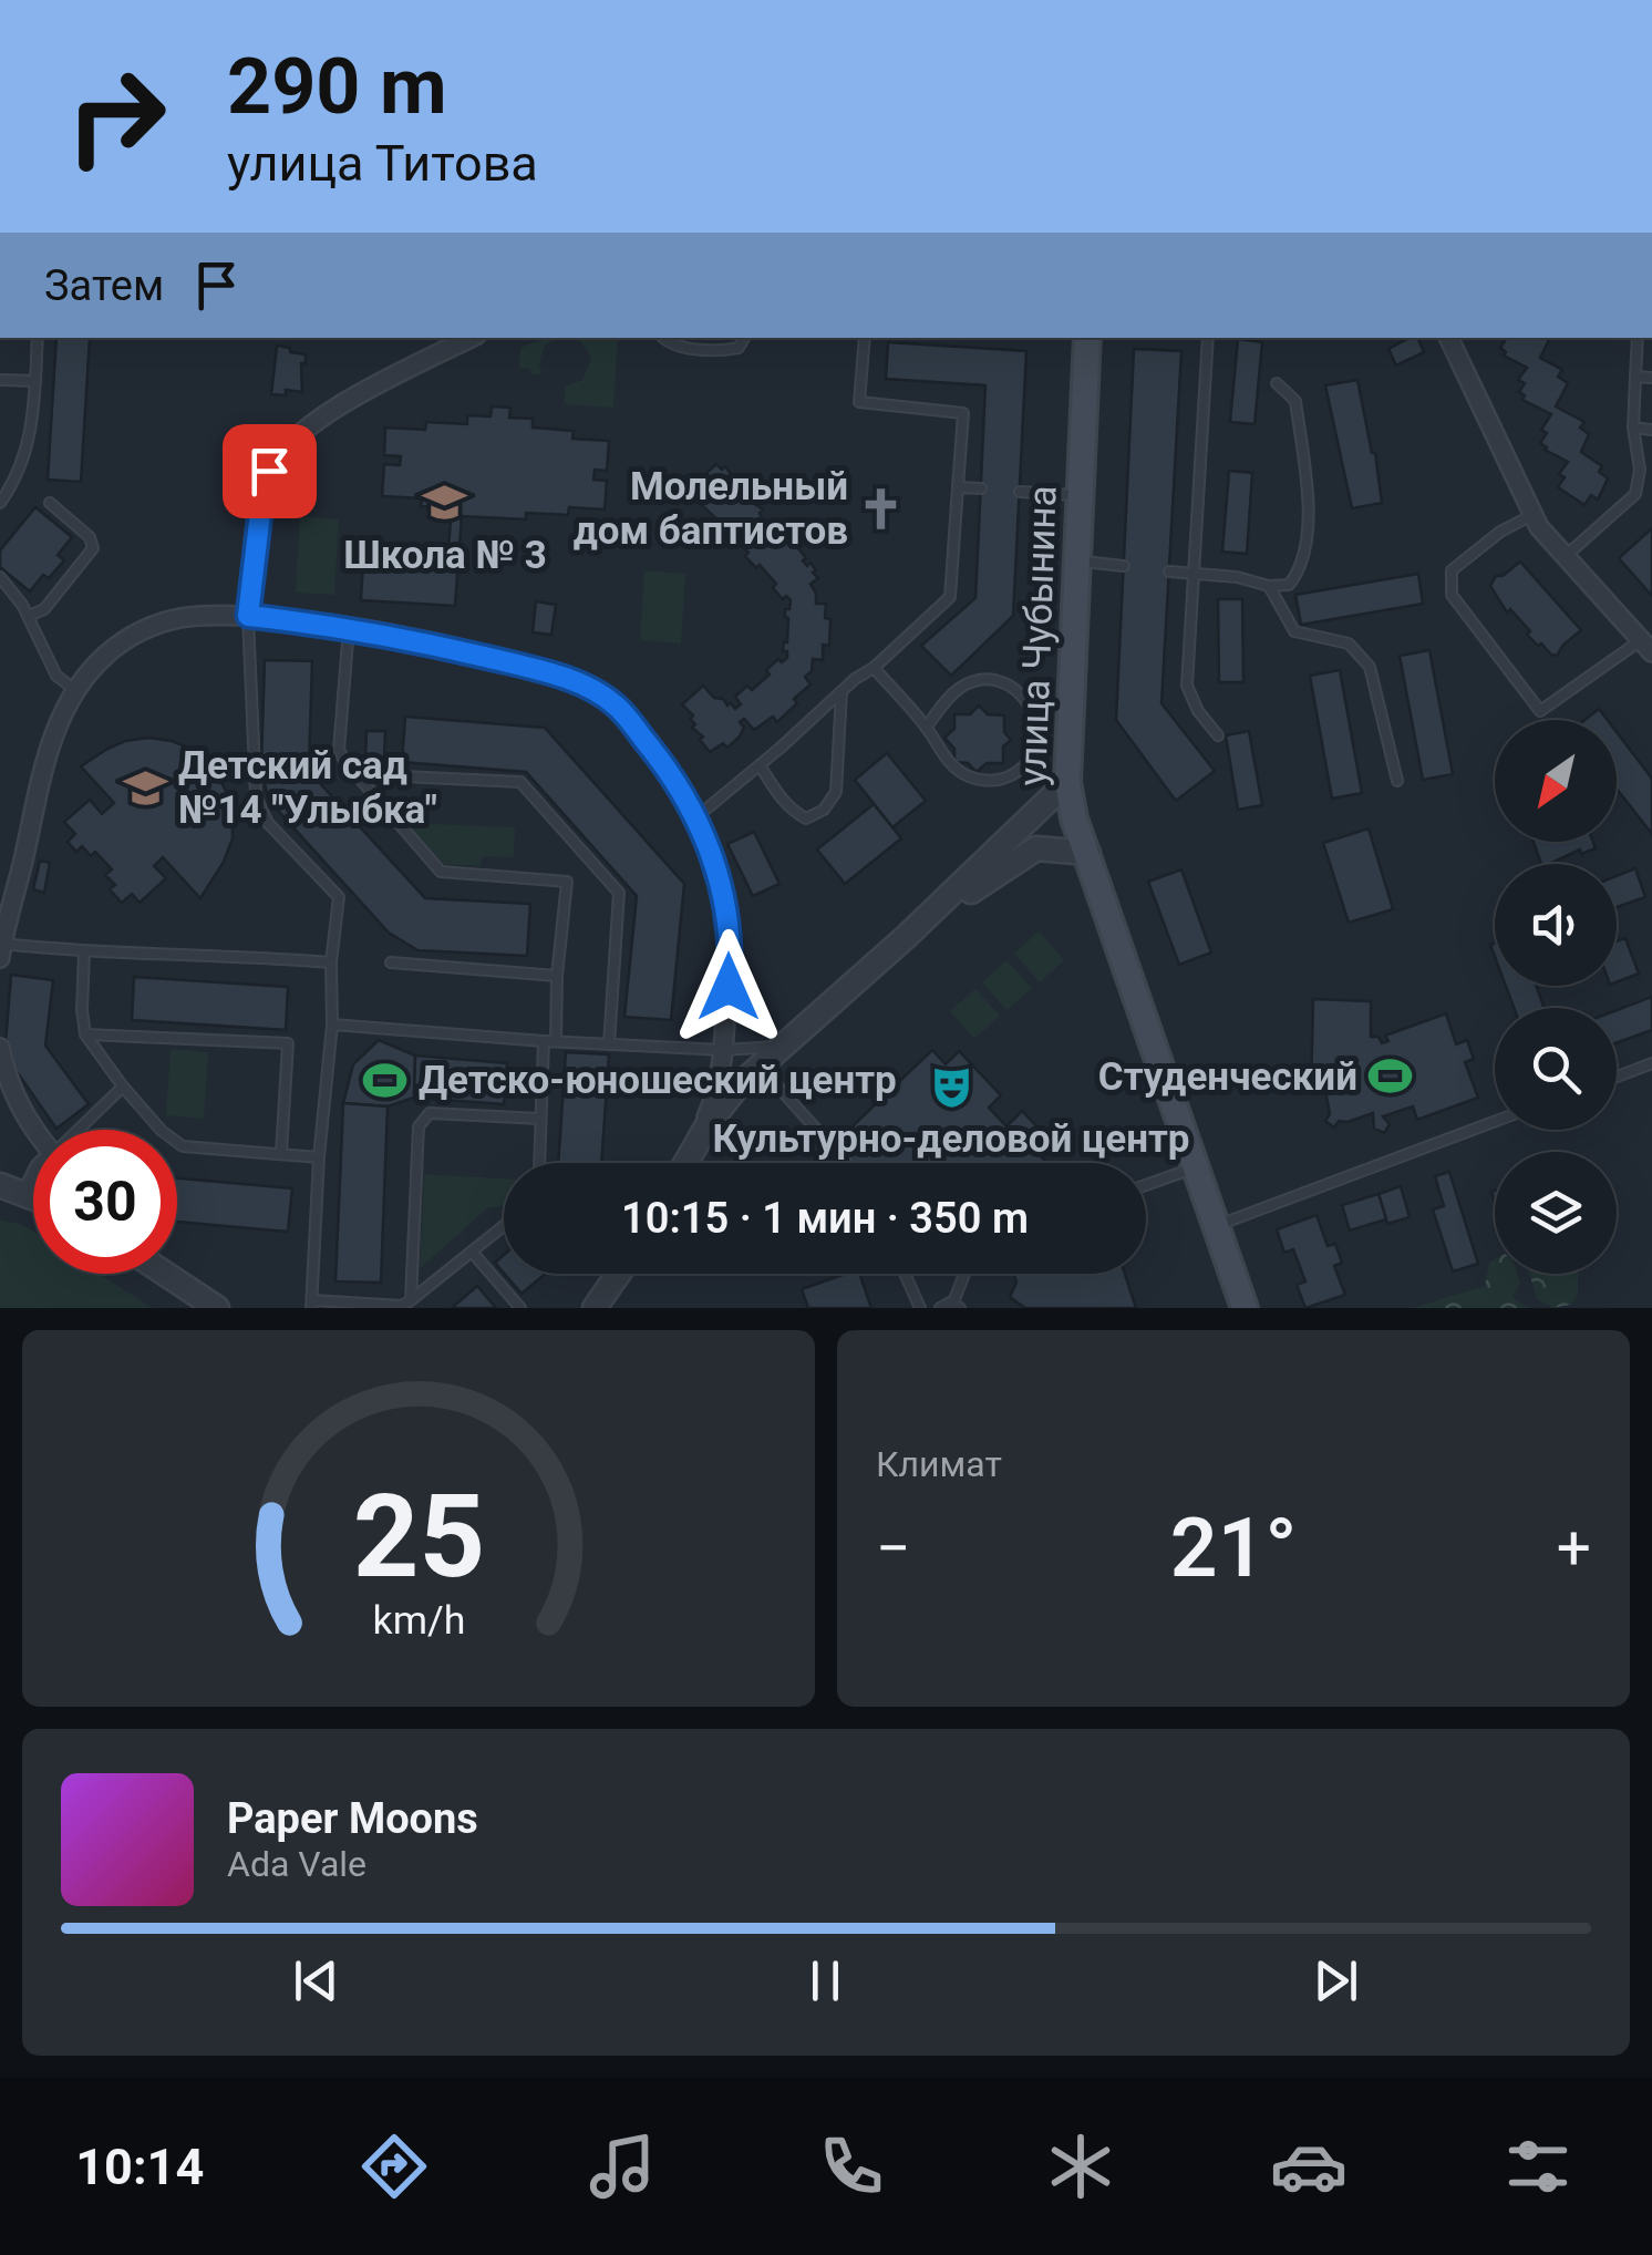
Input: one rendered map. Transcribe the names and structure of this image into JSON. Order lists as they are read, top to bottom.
{
  "streets": {
    "main road": ["улица Чубынина"]
  },
  "places": {
    "school or university": ["Школа № 3", "Детский сад №14 \"Улыбка\""],
    "church": ["Молельный дом баптистов"],
    "sports": ["Студенческий", "Детско-юношеский центр"],
    "theatre": ["Культурно-деловой центр"]
  },
  "north": "bottom left",
  "page": {
    "turn": ["290 m", "улица Титова"],
    "then": "Затем",
    "limit": "30",
    "trip": "10:15 · 1 мин · 350 m",
    "tile": "Климат",
    "heat": ["−", "21°", "+"],
    "song": ["Paper Moons", "Ada Vale"],
    "tabs": "10:14",
    "gauge": ["25", "km/h"]
  }
}
